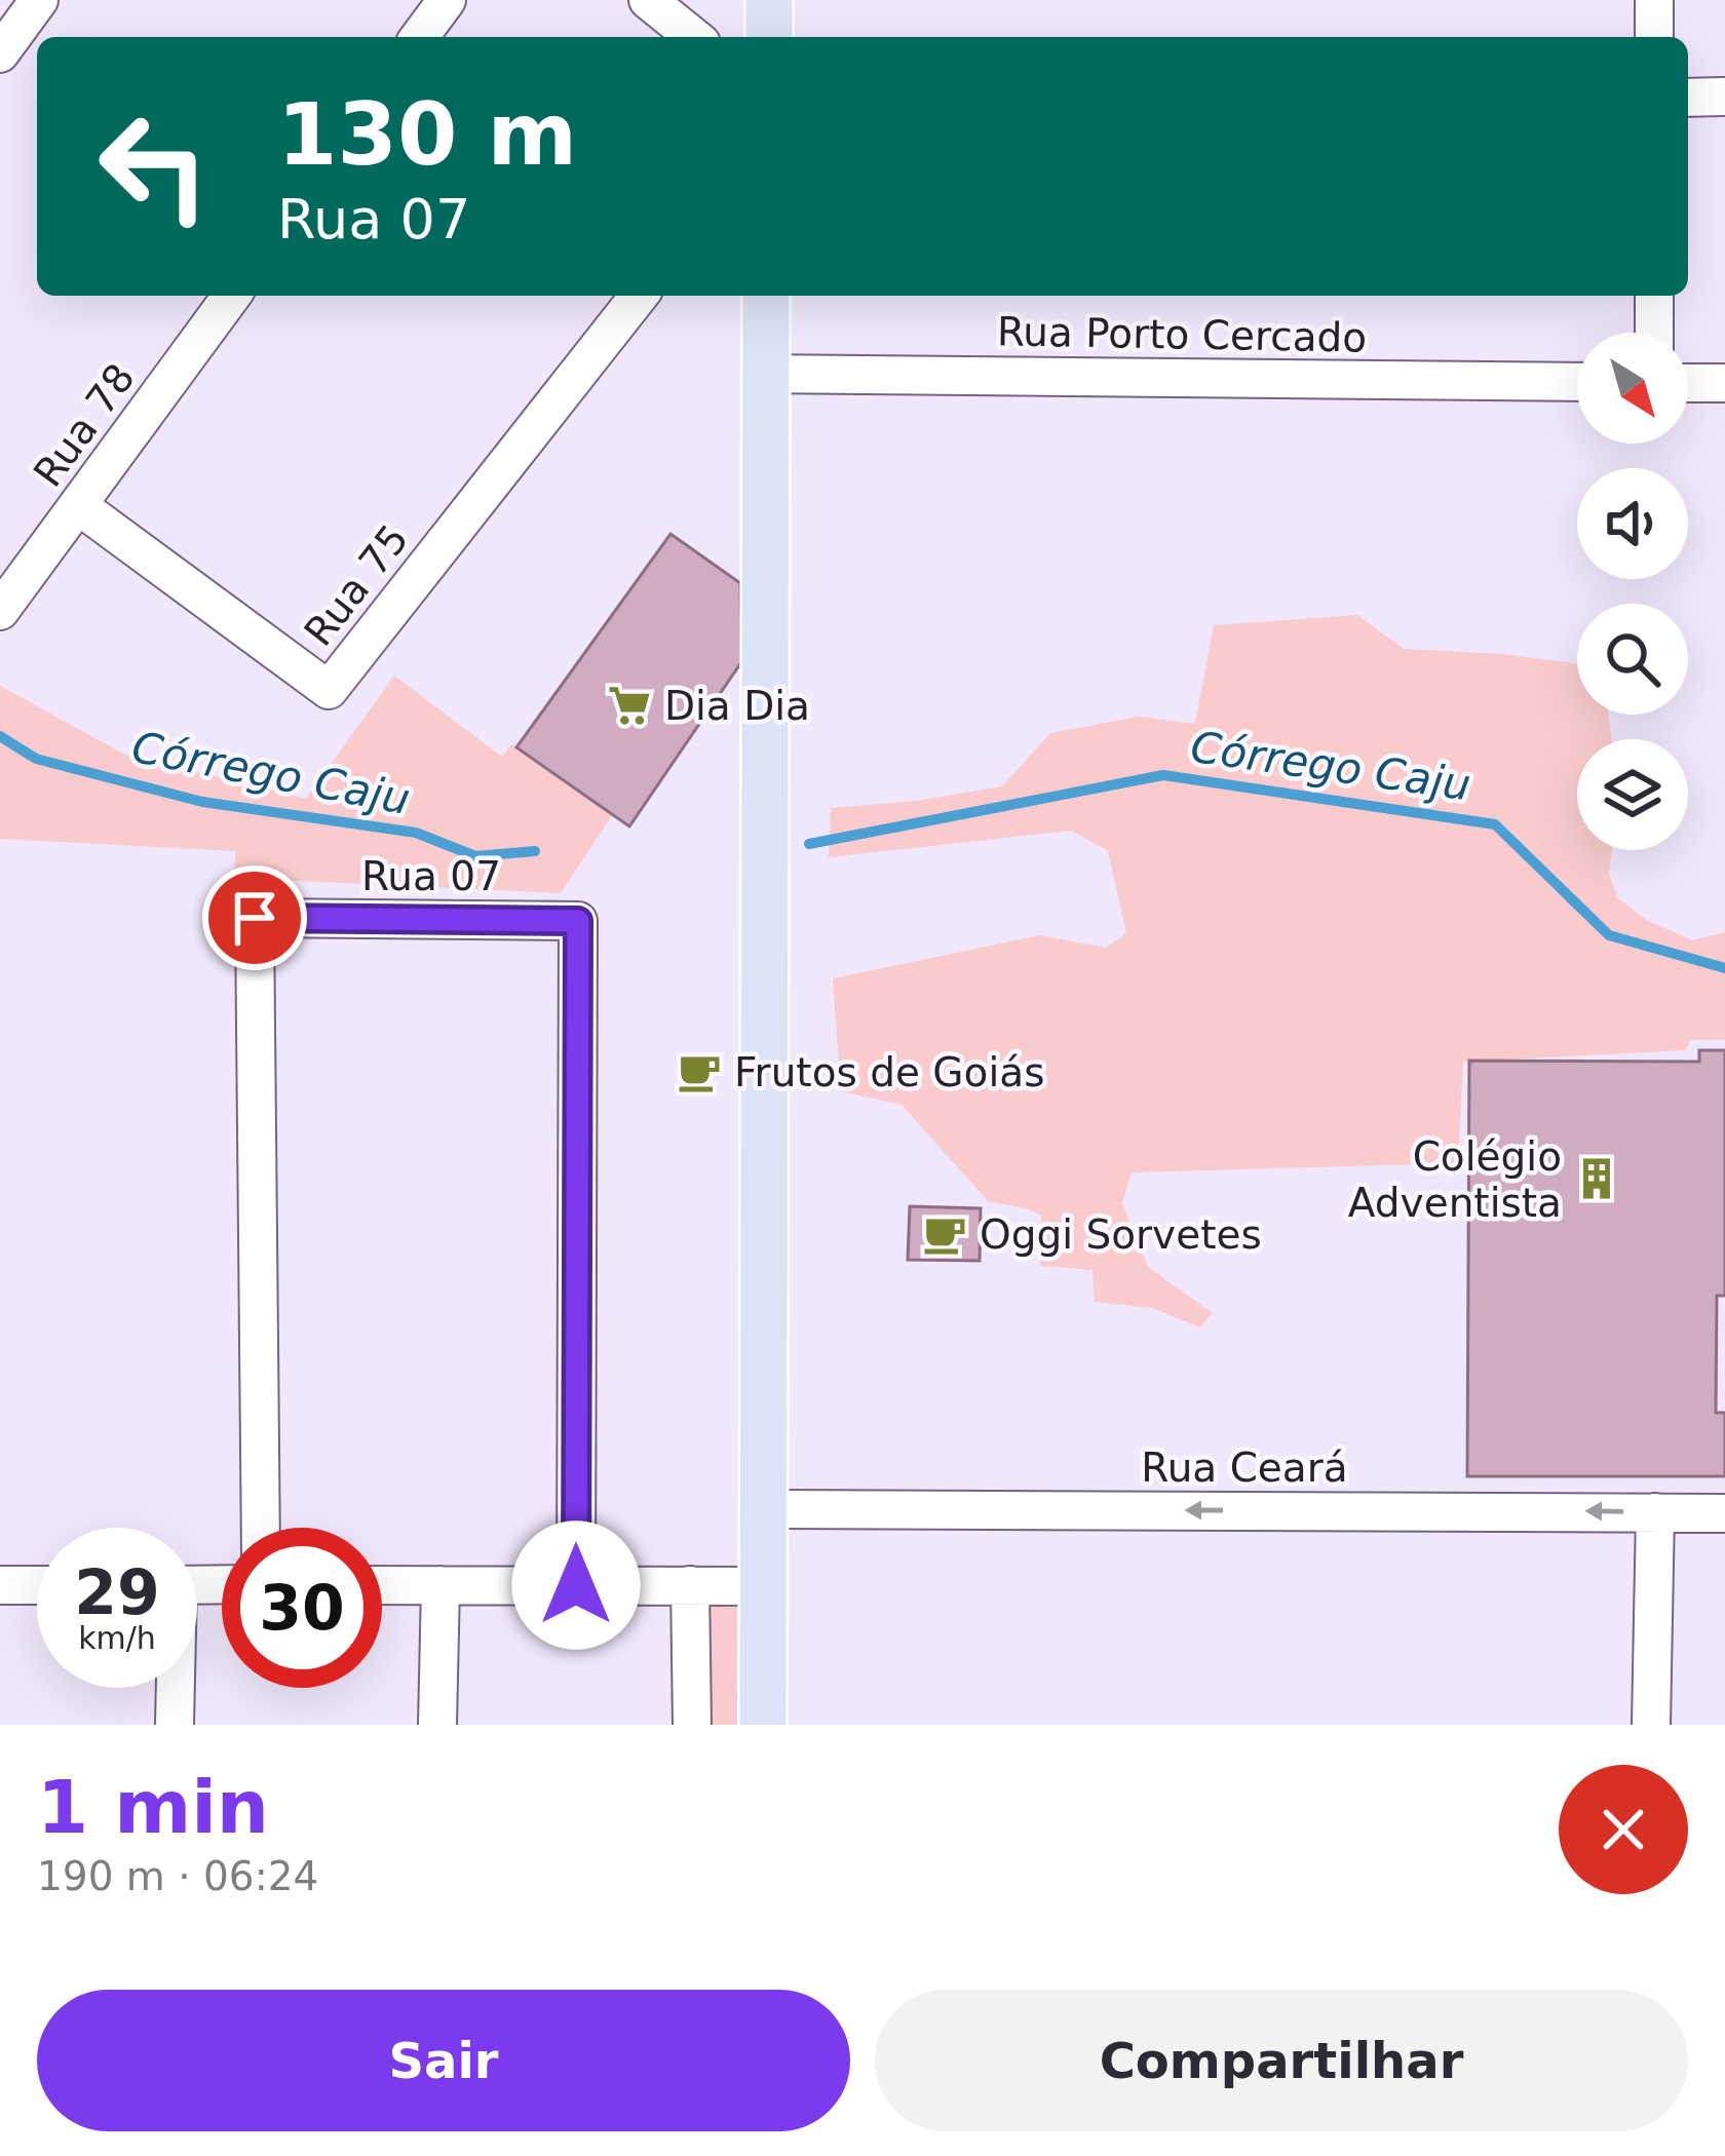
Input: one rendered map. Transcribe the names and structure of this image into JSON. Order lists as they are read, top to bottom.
{
  "streets": {
    "street": [
      "Rua Porto Cercado",
      "Rua 78",
      "Rua 75",
      "Rua 07",
      "Rua Ceará"
    ]
  },
  "crossings": [
    ["Rua 78", "Rua 75"]
  ],
  "one_way": ["Rua Ceará"],
  "water": ["Córrego Caju"],
  "places": {
    "supermarket": ["Dia Dia"],
    "cafe": ["Frutos de Goiás", "Oggi Sorvetes"],
    "building": ["Colégio Adventista"]
  },
  "north": "bottom right",
  "page": {
    "turn": ["130 m", "Rua 07"],
    "speed": "29 km/h",
    "limit": "30",
    "heading": ["1 min", "190 m · 06:24"],
    "buttons": ["Sair", "Compartilhar"]
  }
}
